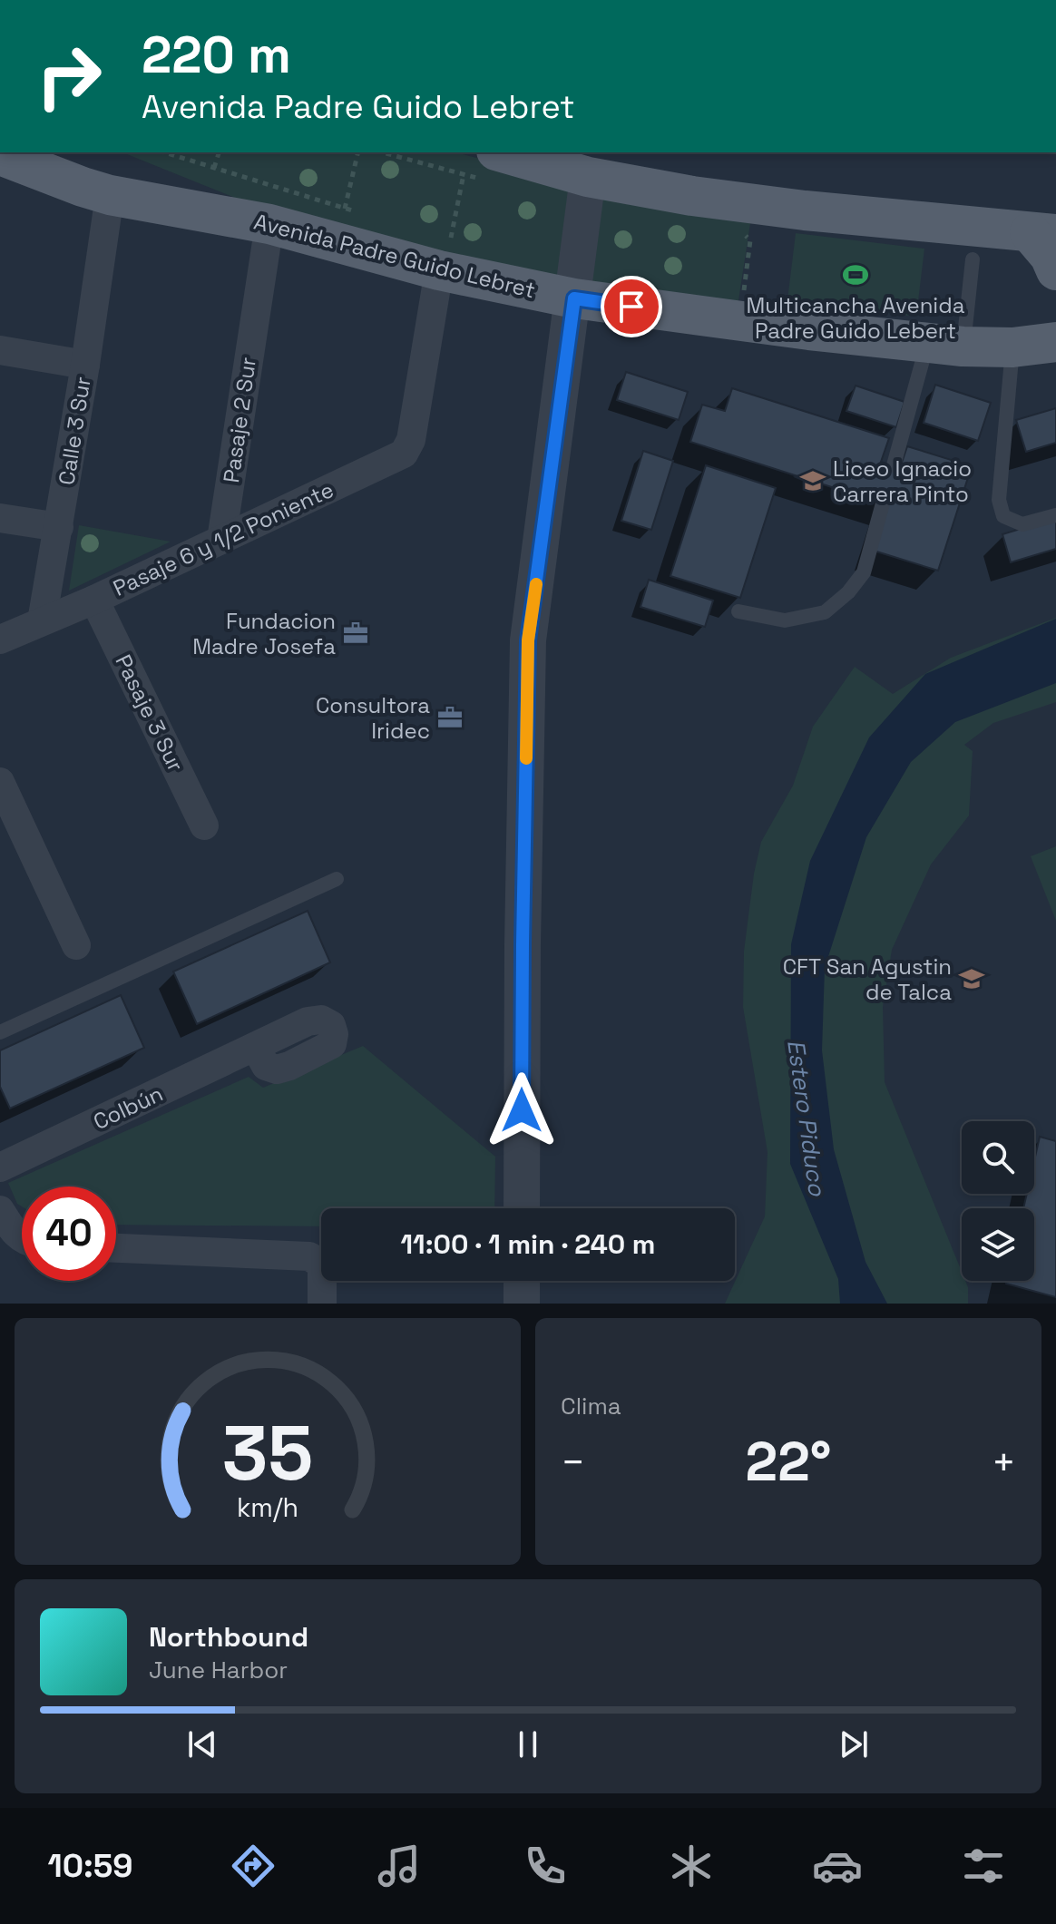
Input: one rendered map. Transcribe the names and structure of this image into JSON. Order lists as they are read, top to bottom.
{
  "streets": {
    "main road": ["Avenida Padre Guido Lebret"],
    "street": [
      "Pasaje 2 Sur",
      "Calle 3 Sur",
      "Pasaje 6 y 1/2 Poniente",
      "Pasaje 3 Sur",
      "Colbún"
    ]
  },
  "crossings": [
    ["Avenida Padre Guido Lebret", "Pasaje 2 Sur"],
    ["Avenida Padre Guido Lebret", "Calle 3 Sur"],
    ["Avenida Padre Guido Lebret", "Pasaje 6 y 1/2 Poniente"],
    ["Pasaje 2 Sur", "Pasaje 6 y 1/2 Poniente"],
    ["Calle 3 Sur", "Pasaje 6 y 1/2 Poniente"],
    ["Pasaje 6 y 1/2 Poniente", "Pasaje 3 Sur"]
  ],
  "water": ["Estero Piduco"],
  "places": {
    "sports": ["Multicancha Avenida Padre Guido Lebert"],
    "school or university": ["Liceo Ignacio Carrera Pinto", "CFT San Agustin de Talca"],
    "office": ["Fundacion Madre Josefa", "Consultora Iridec"]
  },
  "page": {
    "turn": ["220 m", "Avenida Padre Guido Lebret"],
    "limit": "40",
    "trip": "11:00 · 1 min · 240 m",
    "tile": "Clima",
    "heat": ["−", "22°", "+"],
    "song": ["Northbound", "June Harbor"],
    "tabs": "10:59",
    "gauge": ["35", "km/h"]
  }
}
